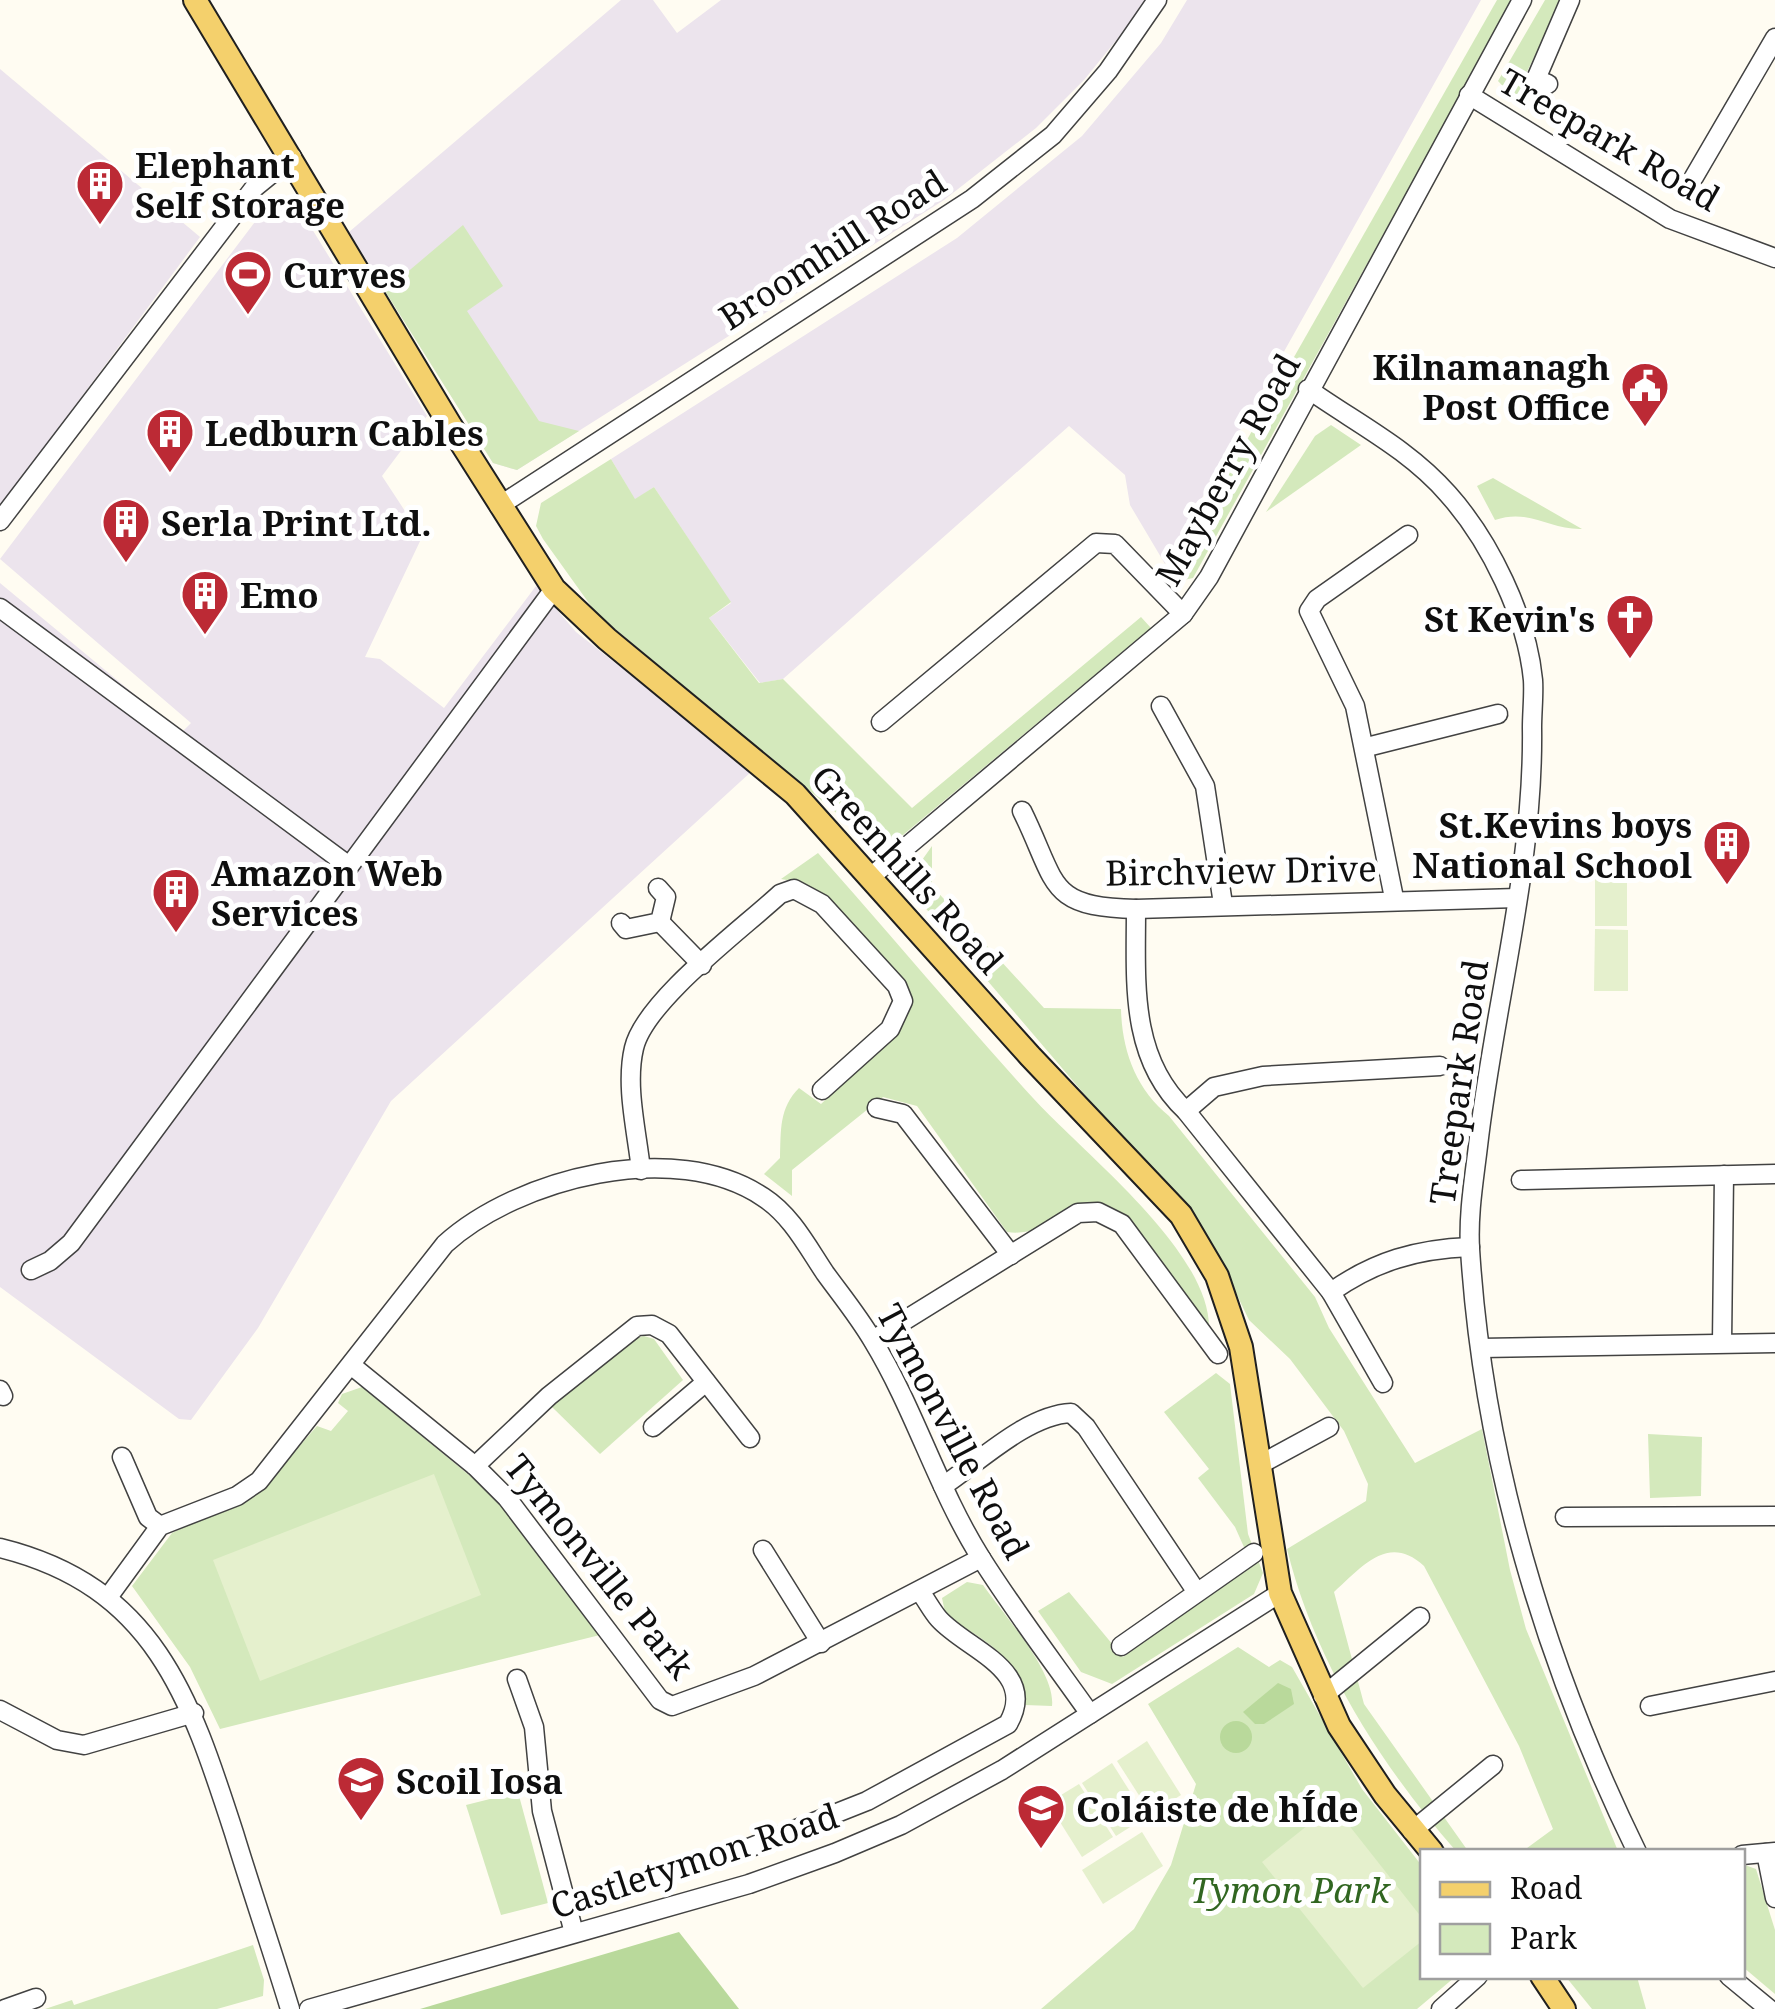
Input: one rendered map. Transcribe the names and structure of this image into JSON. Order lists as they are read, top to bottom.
{
  "streets": {
    "main road": ["Greenhills Road"],
    "street": [
      "Treepark Road",
      "Broomhill Road",
      "Mayberry Road",
      "Birchview Drive",
      "Tymonville Road",
      "Tymonville Park",
      "Castletymon Road"
    ]
  },
  "crossings": [
    ["Treepark Road", "Mayberry Road"],
    ["Treepark Road", "Birchview Drive"],
    ["Broomhill Road", "Greenhills Road"],
    ["Mayberry Road", "Greenhills Road"],
    ["Greenhills Road", "Castletymon Road"],
    ["Tymonville Road", "Tymonville Park"],
    ["Tymonville Road", "Castletymon Road"]
  ],
  "parks": ["Tymon Park"],
  "places": {
    "building": [
      "Elephant Self Storage",
      "Ledburn Cables",
      "Serla Print Ltd.",
      "Emo",
      "St.Kevins boys National School",
      "Amazon Web Services"
    ],
    "sports": ["Curves"],
    "public building": ["Kilnamanagh Post Office"],
    "church": ["St Kevin's"],
    "school or university": ["Scoil Iosa", "Coláiste de hÍde"]
  },
  "legend": ["Road", "Park"]
}
